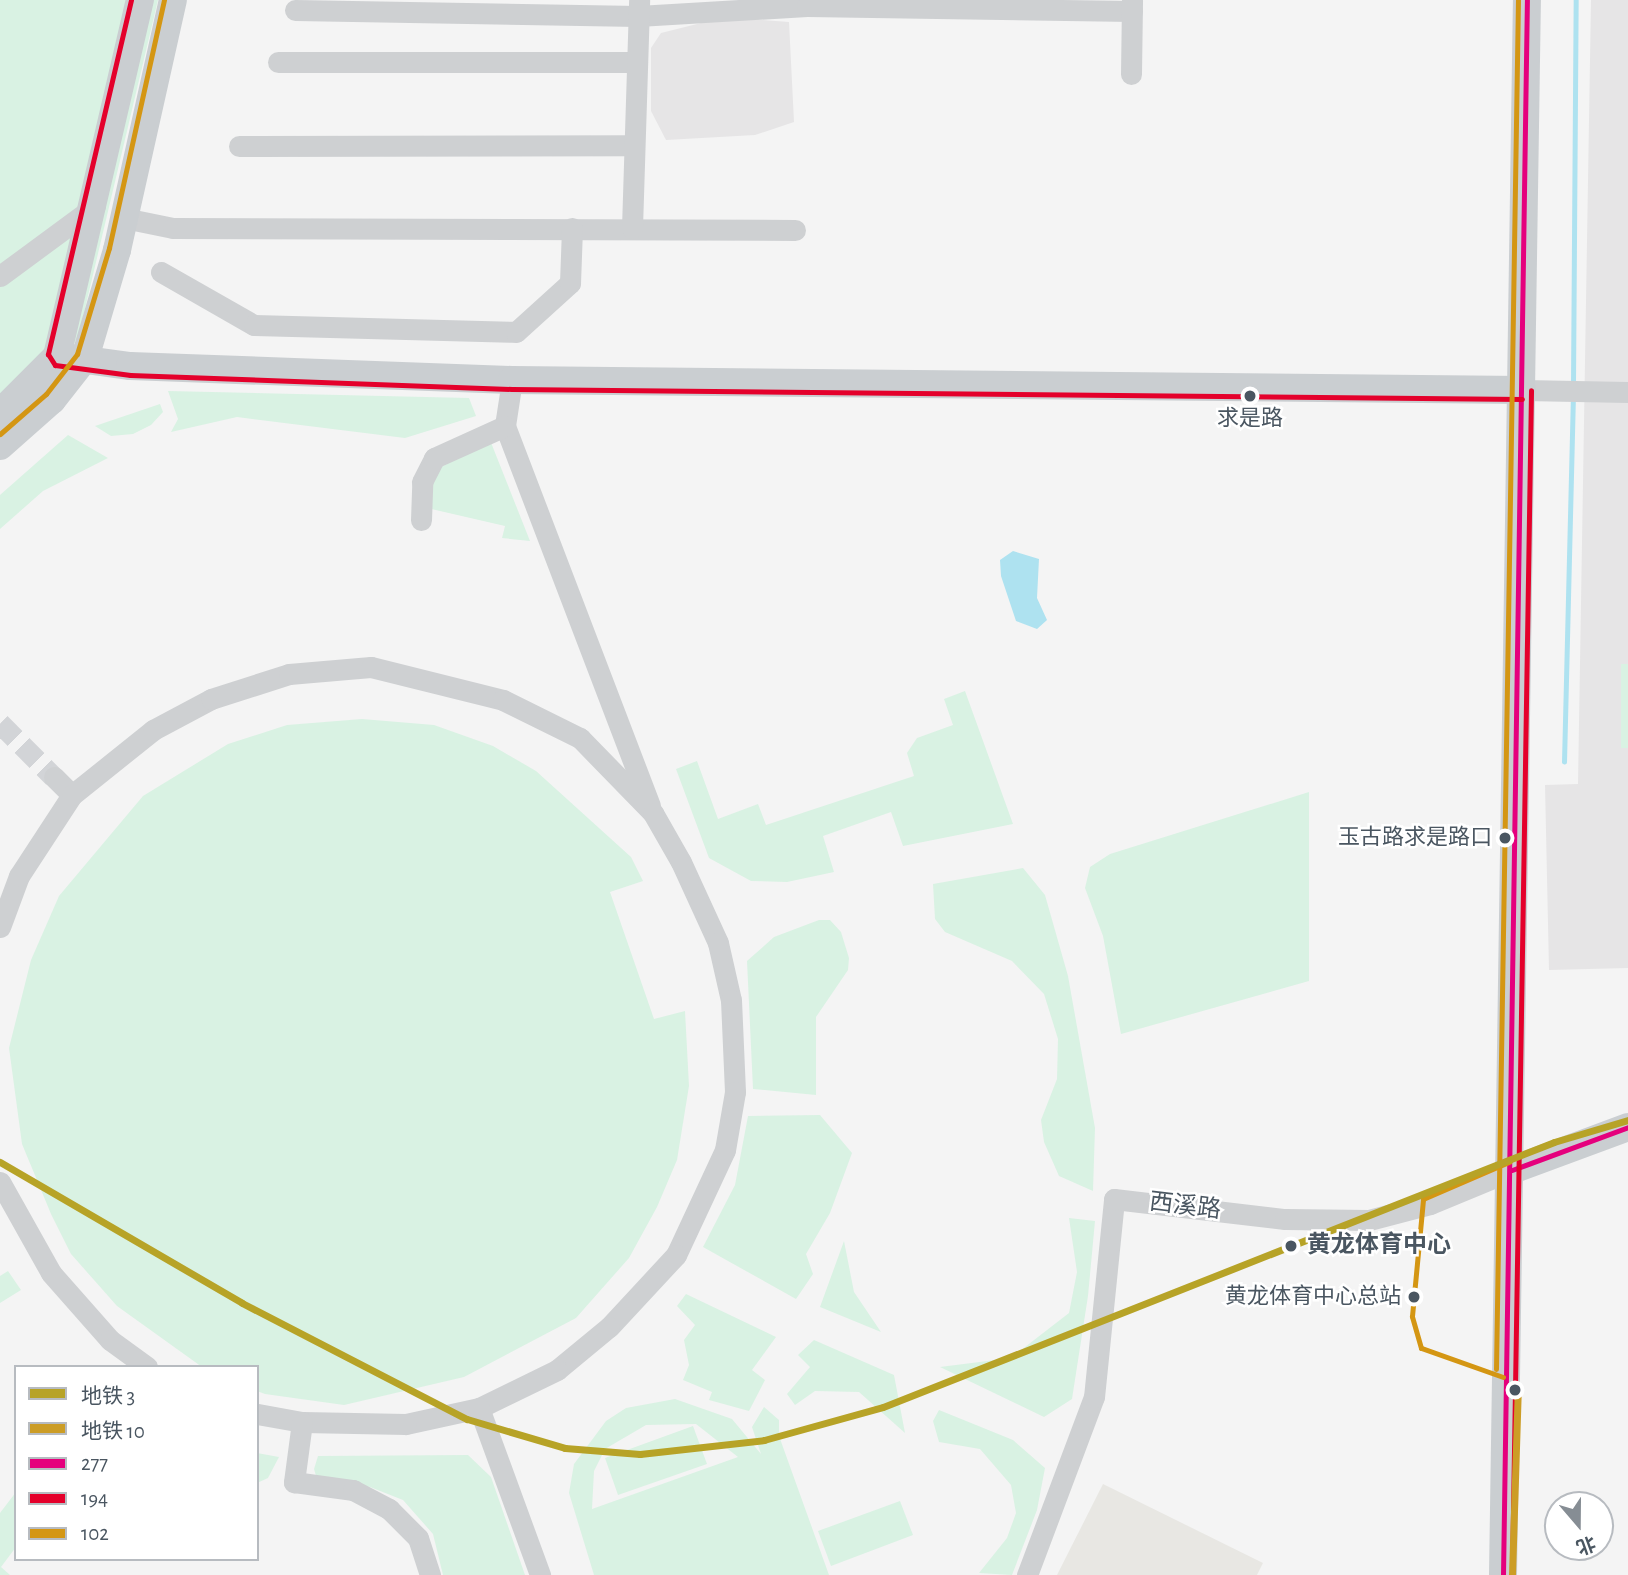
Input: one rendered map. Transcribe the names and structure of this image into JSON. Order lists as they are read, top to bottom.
{
  "streets": {
    "main road": ["西溪路"]
  },
  "places": [
    "求是路",
    "玉古路求是路口",
    "黄龙体育中心",
    "黄龙体育中心总站"
  ],
  "lines": [
    "transit line 277",
    "transit line 194",
    "transit line 102",
    "metro line 3",
    "metro line 10"
  ],
  "legend": [
    "地铁 3",
    "地铁 10",
    "277",
    "194",
    "102"
  ],
  "north": "bottom"
}
